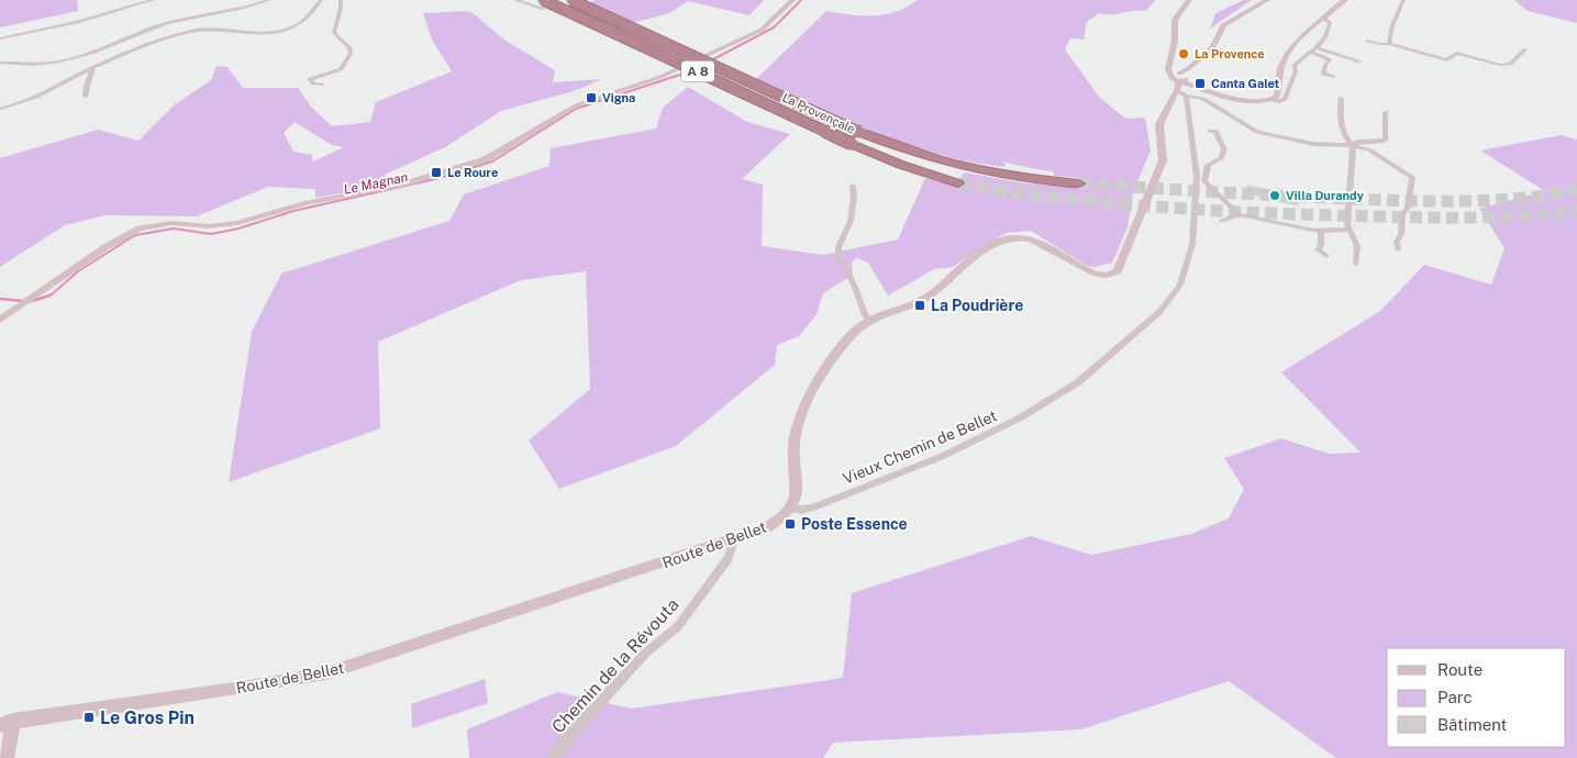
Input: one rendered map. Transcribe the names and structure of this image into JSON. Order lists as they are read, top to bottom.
{
  "streets": {
    "highway": ["A 8", "La Provençale"],
    "street": ["Vieux Chemin de Bellet", "Route de Bellet", "Chemin de la Révouta"]
  },
  "crossings": [
    ["Vieux Chemin de Bellet", "Route de Bellet"],
    ["Route de Bellet", "Chemin de la Révouta"]
  ],
  "water": ["Le Magnan"],
  "places": {
    "other": ["La Provence", "Villa Durandy"],
    "transit": [
      "Canta Galet",
      "Vigna",
      "Le Roure",
      "La Poudrière",
      "Poste Essence",
      "Le Gros Pin"
    ]
  },
  "legend": ["Route", "Parc", "Bâtiment"]
}
